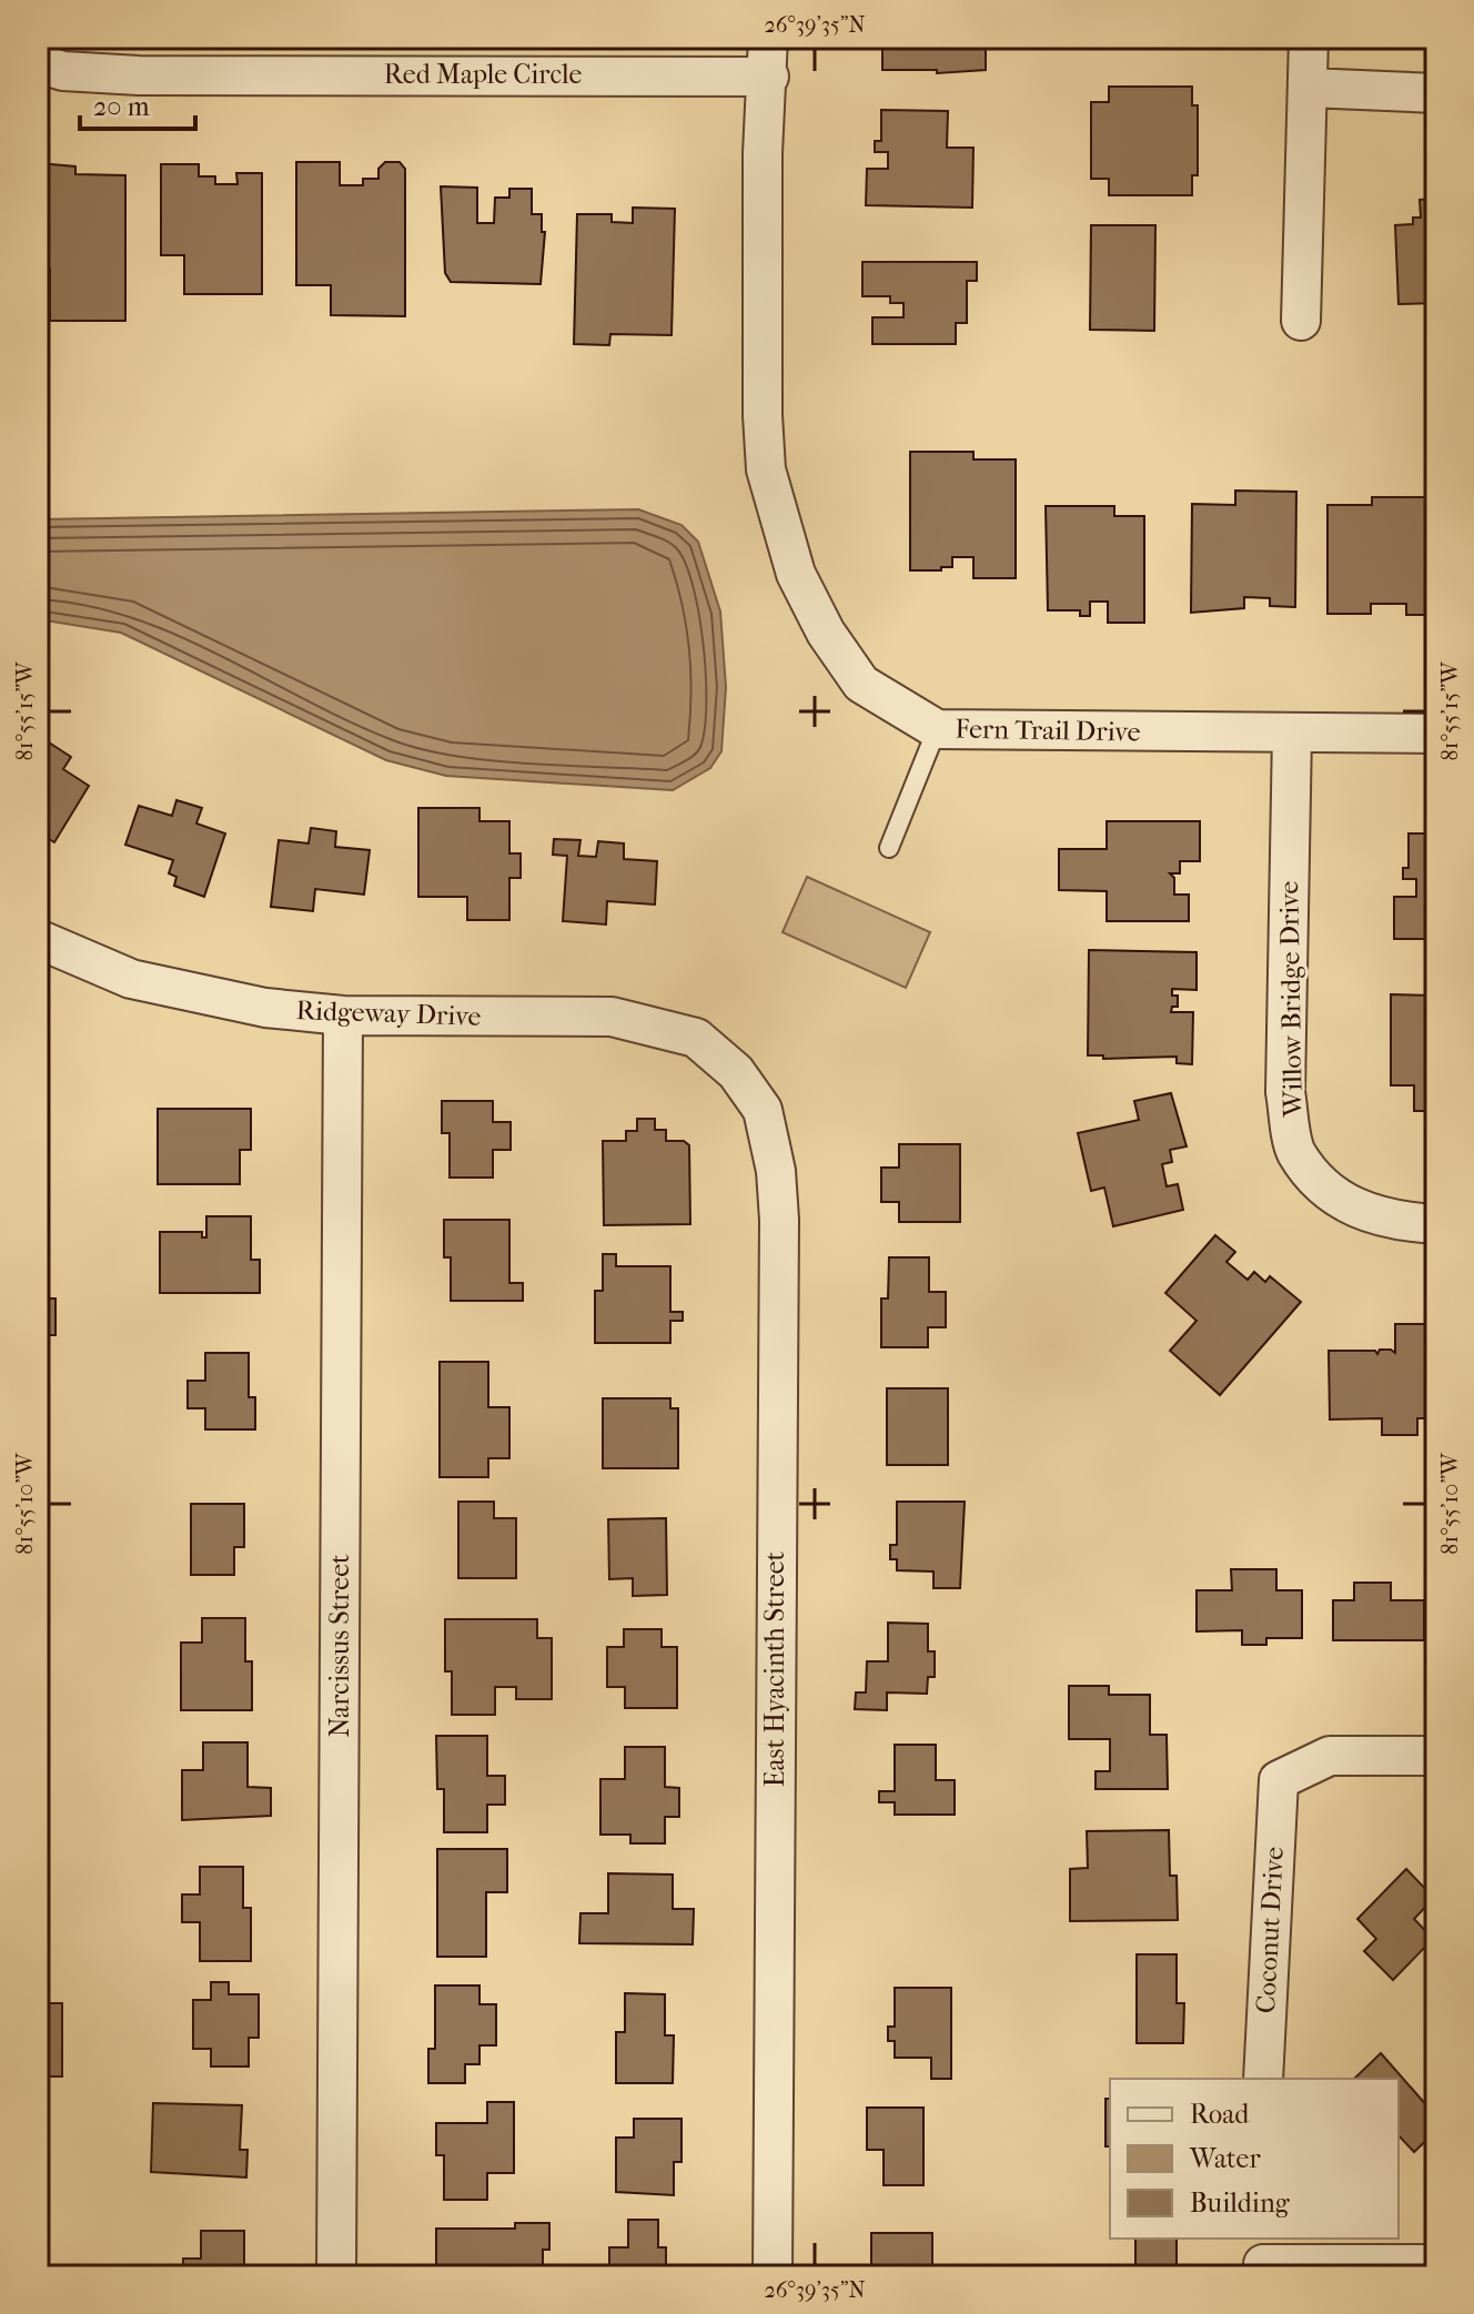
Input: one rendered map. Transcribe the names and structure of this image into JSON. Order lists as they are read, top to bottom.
{
  "streets": {
    "street": [
      "Red Maple Circle",
      "Fern Trail Drive",
      "Willow Bridge Drive",
      "Ridgeway Drive",
      "Narcissus Street",
      "East Hyacinth Street",
      "Coconut Drive"
    ]
  },
  "crossings": [
    ["Red Maple Circle", "Fern Trail Drive"],
    ["Fern Trail Drive", "Willow Bridge Drive"],
    ["Ridgeway Drive", "Narcissus Street"],
    ["Ridgeway Drive", "East Hyacinth Street"]
  ],
  "legend": ["Road", "Water", "Building"],
  "scale_bar": "20 m",
  "coordinates": ["26°39'35\"N", "81°55'15\"W", "81°55'10\"W"]
}
